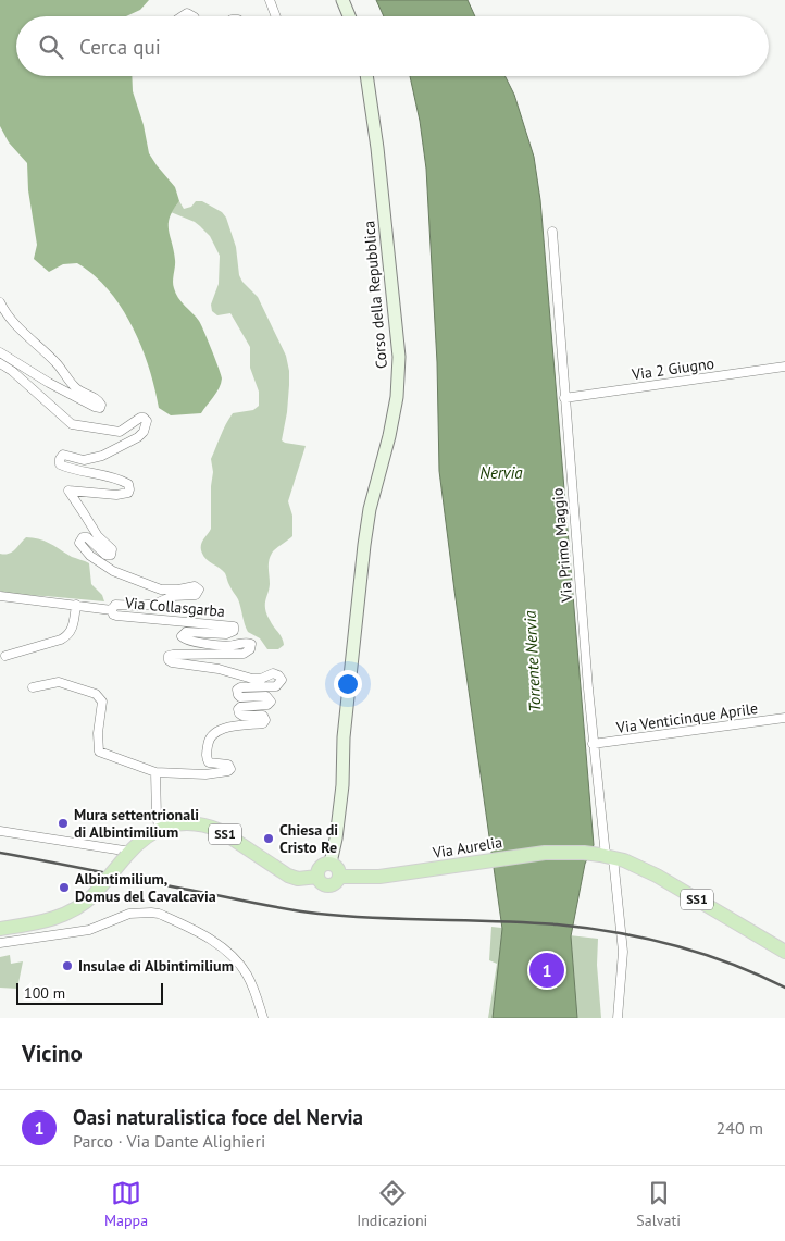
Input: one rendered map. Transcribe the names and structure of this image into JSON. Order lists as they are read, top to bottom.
{
  "streets": {
    "main road": ["Corso della Repubblica", "SS1", "Via Aurelia"],
    "street": [
      "Via 2 Giugno",
      "Via Primo Maggio",
      "Via Collasgarba",
      "Via Venticinque Aprile"
    ]
  },
  "crossings": [
    ["Corso della Repubblica", "SS1"],
    ["Corso della Repubblica", "Via Aurelia"],
    ["Via 2 Giugno", "Via Primo Maggio"],
    ["Via Primo Maggio", "Via Venticinque Aprile"],
    ["Via Primo Maggio", "SS1"],
    ["Via Primo Maggio", "Via Aurelia"],
    ["SS1", "Via Aurelia"]
  ],
  "water": ["Nervia", "Torrente Nervia"],
  "places": [
    "Mura settentrionali di Albintimilium",
    "Chiesa di Cristo Re",
    "Albintimilium, Domus del Cavalcavia",
    "Insulae di Albintimilium"
  ],
  "scale_bar": "100 m",
  "page": {
    "search": "Cerca qui",
    "pins": "1",
    "scale": "100 m",
    "heading": "Vicino",
    "list": [
      {
        "mark": "1",
        "name": "Oasi naturalistica foce del Nervia",
        "note": "Parco · Via Dante Alighieri",
        "value": "240 m"
      }
    ],
    "nav": ["Mappa", "Indicazioni", "Salvati"]
  }
}
